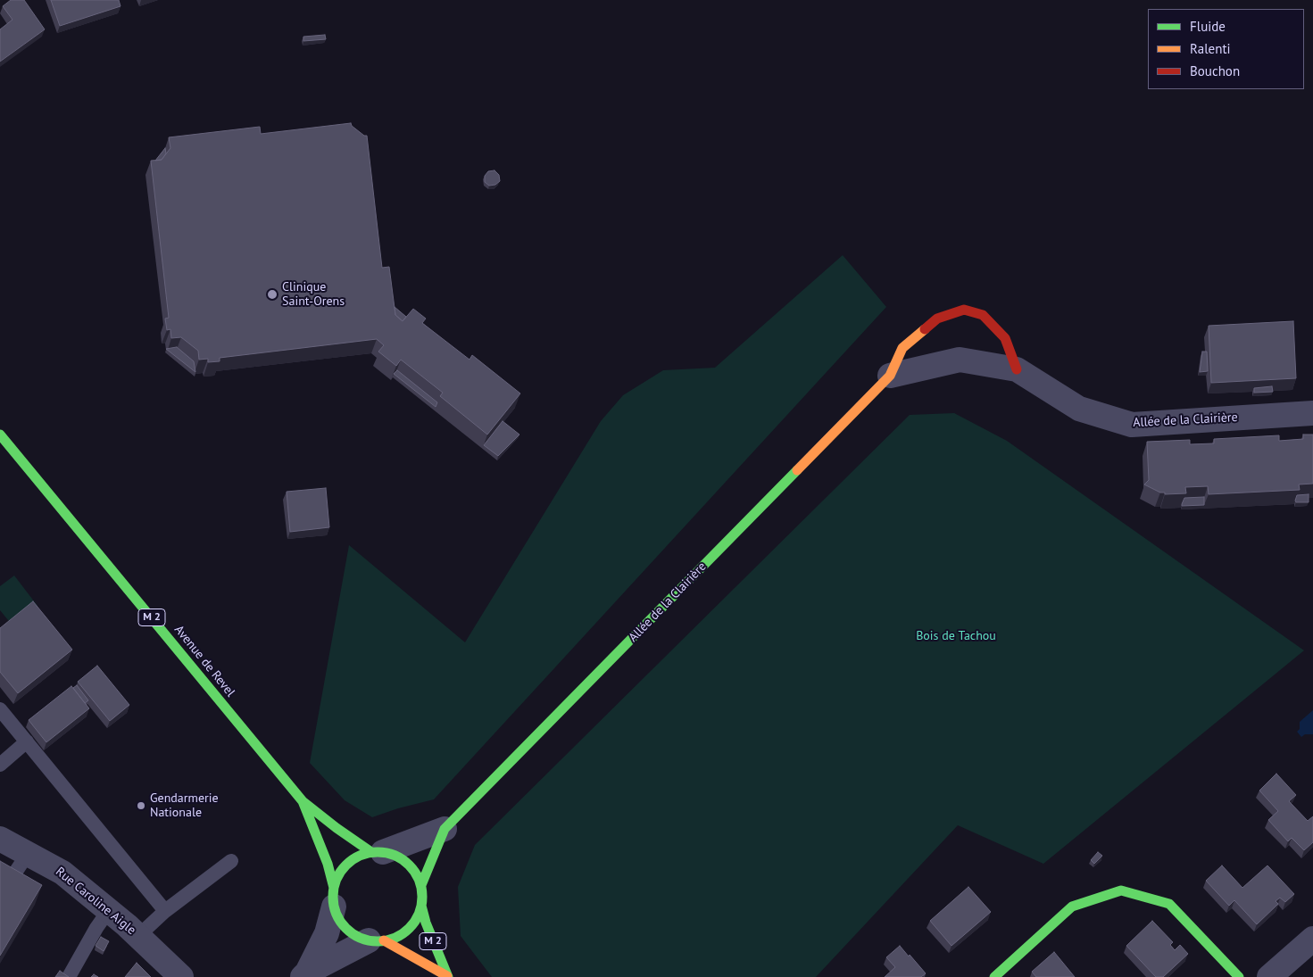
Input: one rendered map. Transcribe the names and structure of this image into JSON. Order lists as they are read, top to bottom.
{
  "streets": {
    "street": [
      "Allée de la Clairière",
      "M 2",
      "Avenue de Revel",
      "Rue Caroline Aigle"
    ]
  },
  "crossings": [
    ["Allée de la Clairière", "M 2"],
    ["Allée de la Clairière", "Avenue de Revel"],
    ["M 2", "Avenue de Revel"]
  ],
  "parks": ["Bois de Tachou"],
  "places": ["Clinique Saint-Orens", "Gendarmerie Nationale"],
  "legend": ["Fluide", "Ralenti", "Bouchon"]
}
